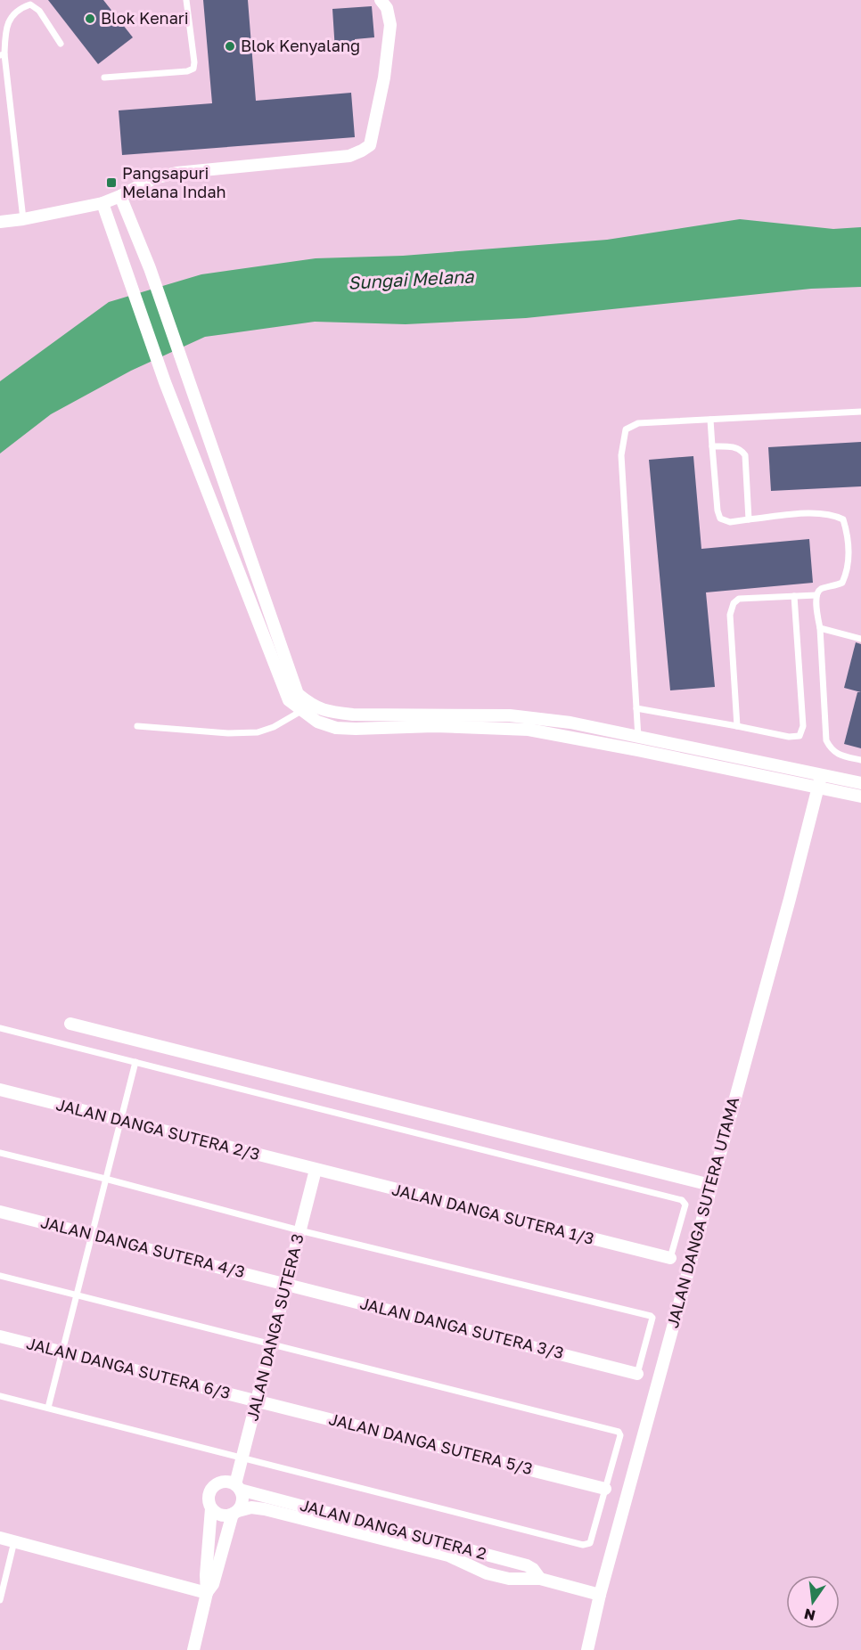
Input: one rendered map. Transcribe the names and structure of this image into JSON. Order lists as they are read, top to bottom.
{
  "streets": {
    "street": [
      "JALAN DANGA SUTERA 2/3",
      "JALAN DANGA SUTERA UTAMA",
      "JALAN DANGA SUTERA 1/3",
      "JALAN DANGA SUTERA 4/3",
      "JALAN DANGA SUTERA 3",
      "JALAN DANGA SUTERA 3/3",
      "JALAN DANGA SUTERA 6/3",
      "JALAN DANGA SUTERA 5/3",
      "JALAN DANGA SUTERA 2"
    ]
  },
  "crossings": [
    ["JALAN DANGA SUTERA 2/3", "JALAN DANGA SUTERA 1/3"],
    ["JALAN DANGA SUTERA 2/3", "JALAN DANGA SUTERA 3"],
    ["JALAN DANGA SUTERA UTAMA", "JALAN DANGA SUTERA 2"],
    ["JALAN DANGA SUTERA 1/3", "JALAN DANGA SUTERA 3"],
    ["JALAN DANGA SUTERA 4/3", "JALAN DANGA SUTERA 3"],
    ["JALAN DANGA SUTERA 4/3", "JALAN DANGA SUTERA 3/3"],
    ["JALAN DANGA SUTERA 3", "JALAN DANGA SUTERA 3/3"],
    ["JALAN DANGA SUTERA 3", "JALAN DANGA SUTERA 6/3"],
    ["JALAN DANGA SUTERA 3", "JALAN DANGA SUTERA 5/3"],
    ["JALAN DANGA SUTERA 3", "JALAN DANGA SUTERA 2"],
    ["JALAN DANGA SUTERA 6/3", "JALAN DANGA SUTERA 5/3"]
  ],
  "water": ["Sungai Melana"],
  "places": {
    "other": ["Blok Kenari", "Blok Kenyalang"],
    "transit": ["Pangsapuri Melana Indah"]
  },
  "north": "bottom"
}
